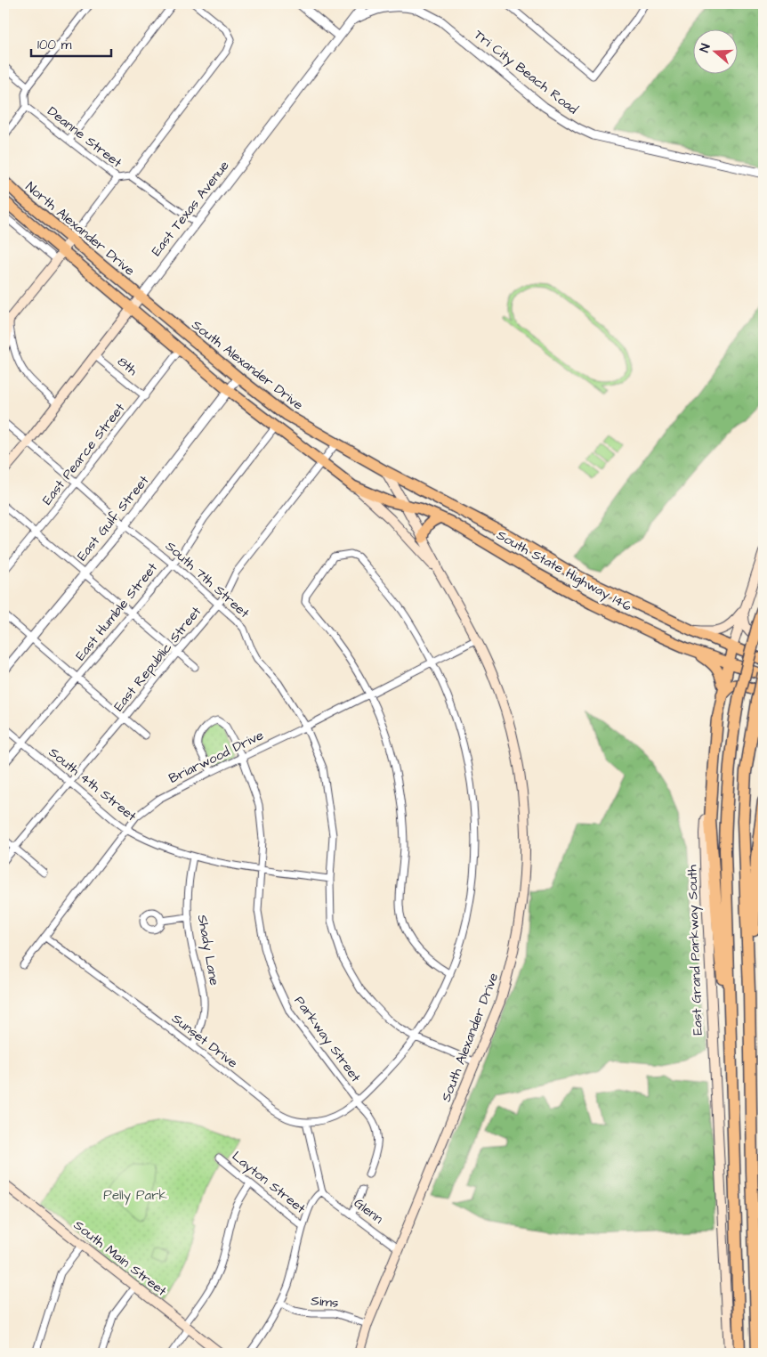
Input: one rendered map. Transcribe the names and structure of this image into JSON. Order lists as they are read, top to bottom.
{
  "streets": {
    "main road": [
      "East Texas Avenue",
      "North Alexander Drive",
      "South Alexander Drive",
      "South State Highway 146",
      "East Grand Parkway South",
      "South Main Street"
    ],
    "street": [
      "Tri City Beach Road",
      "Deanne Street",
      "8th",
      "East Pearce Street",
      "East Gulf Street",
      "South 7th Street",
      "East Humble Street",
      "East Republic Street",
      "Briarwood Drive",
      "South 4th Street",
      "Shady Lane",
      "Parkway Street",
      "Sunset Drive",
      "Layton Street",
      "Glenn",
      "Sims"
    ]
  },
  "crossings": [
    ["Deanne Street", "East Texas Avenue"],
    ["East Texas Avenue", "North Alexander Drive"],
    ["East Texas Avenue", "South Alexander Drive"],
    ["East Texas Avenue", "8th"],
    ["East Texas Avenue", "South 7th Street"],
    ["North Alexander Drive", "South Alexander Drive"],
    ["South Alexander Drive", "East Pearce Street"],
    ["South Alexander Drive", "East Gulf Street"],
    ["South Alexander Drive", "South State Highway 146"],
    ["South Alexander Drive", "South 7th Street"],
    ["South Alexander Drive", "East Humble Street"],
    ["South Alexander Drive", "East Republic Street"],
    ["South Alexander Drive", "Briarwood Drive"],
    ["South Alexander Drive", "Glenn"],
    ["South Alexander Drive", "Sims"],
    ["8th", "East Pearce Street"],
    ["East Pearce Street", "South 7th Street"],
    ["East Gulf Street", "South 7th Street"],
    ["South State Highway 146", "East Grand Parkway South"],
    ["South 7th Street", "East Humble Street"],
    ["South 7th Street", "East Republic Street"],
    ["South 7th Street", "Briarwood Drive"],
    ["South 7th Street", "South 4th Street"],
    ["South 7th Street", "Sunset Drive"],
    ["East Humble Street", "South 4th Street"],
    ["East Republic Street", "South 4th Street"],
    ["Briarwood Drive", "South 4th Street"],
    ["Briarwood Drive", "Parkway Street"],
    ["Briarwood Drive", "Sunset Drive"],
    ["South 4th Street", "Shady Lane"],
    ["South 4th Street", "Parkway Street"],
    ["Shady Lane", "Sunset Drive"],
    ["Parkway Street", "Sunset Drive"]
  ],
  "parks": ["Pelly Park"],
  "scale_bar": "100 m",
  "north": "left"
}
